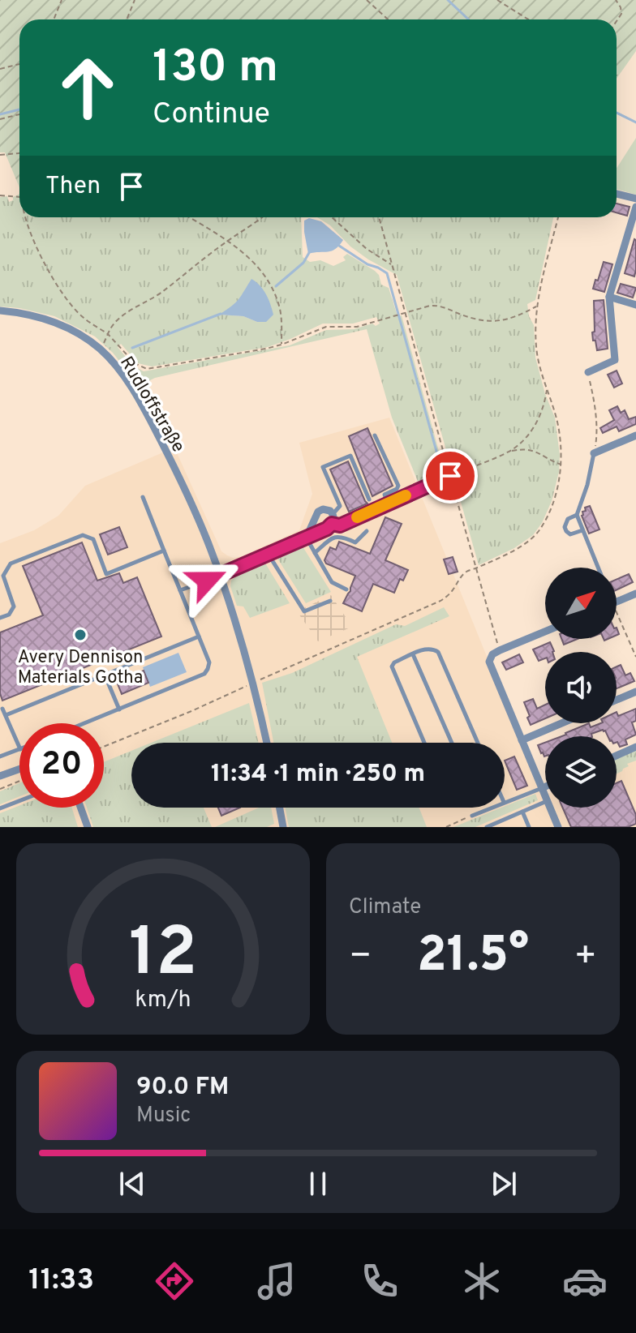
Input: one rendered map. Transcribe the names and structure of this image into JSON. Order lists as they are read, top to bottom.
{
  "streets": {
    "street": ["Rudloffstraße"]
  },
  "places": ["Avery Dennison Materials Gotha"],
  "north": "top right",
  "page": {
    "turn": ["130 m", "Continue"],
    "then": "Then",
    "limit": "20",
    "trip": "11:34 · 1 min · 250 m",
    "tile": "Climate",
    "heat": ["−", "21.5°", "+"],
    "song": ["90.0 FM", "Music"],
    "tabs": "11:33",
    "gauge": ["12", "km/h"]
  }
}
